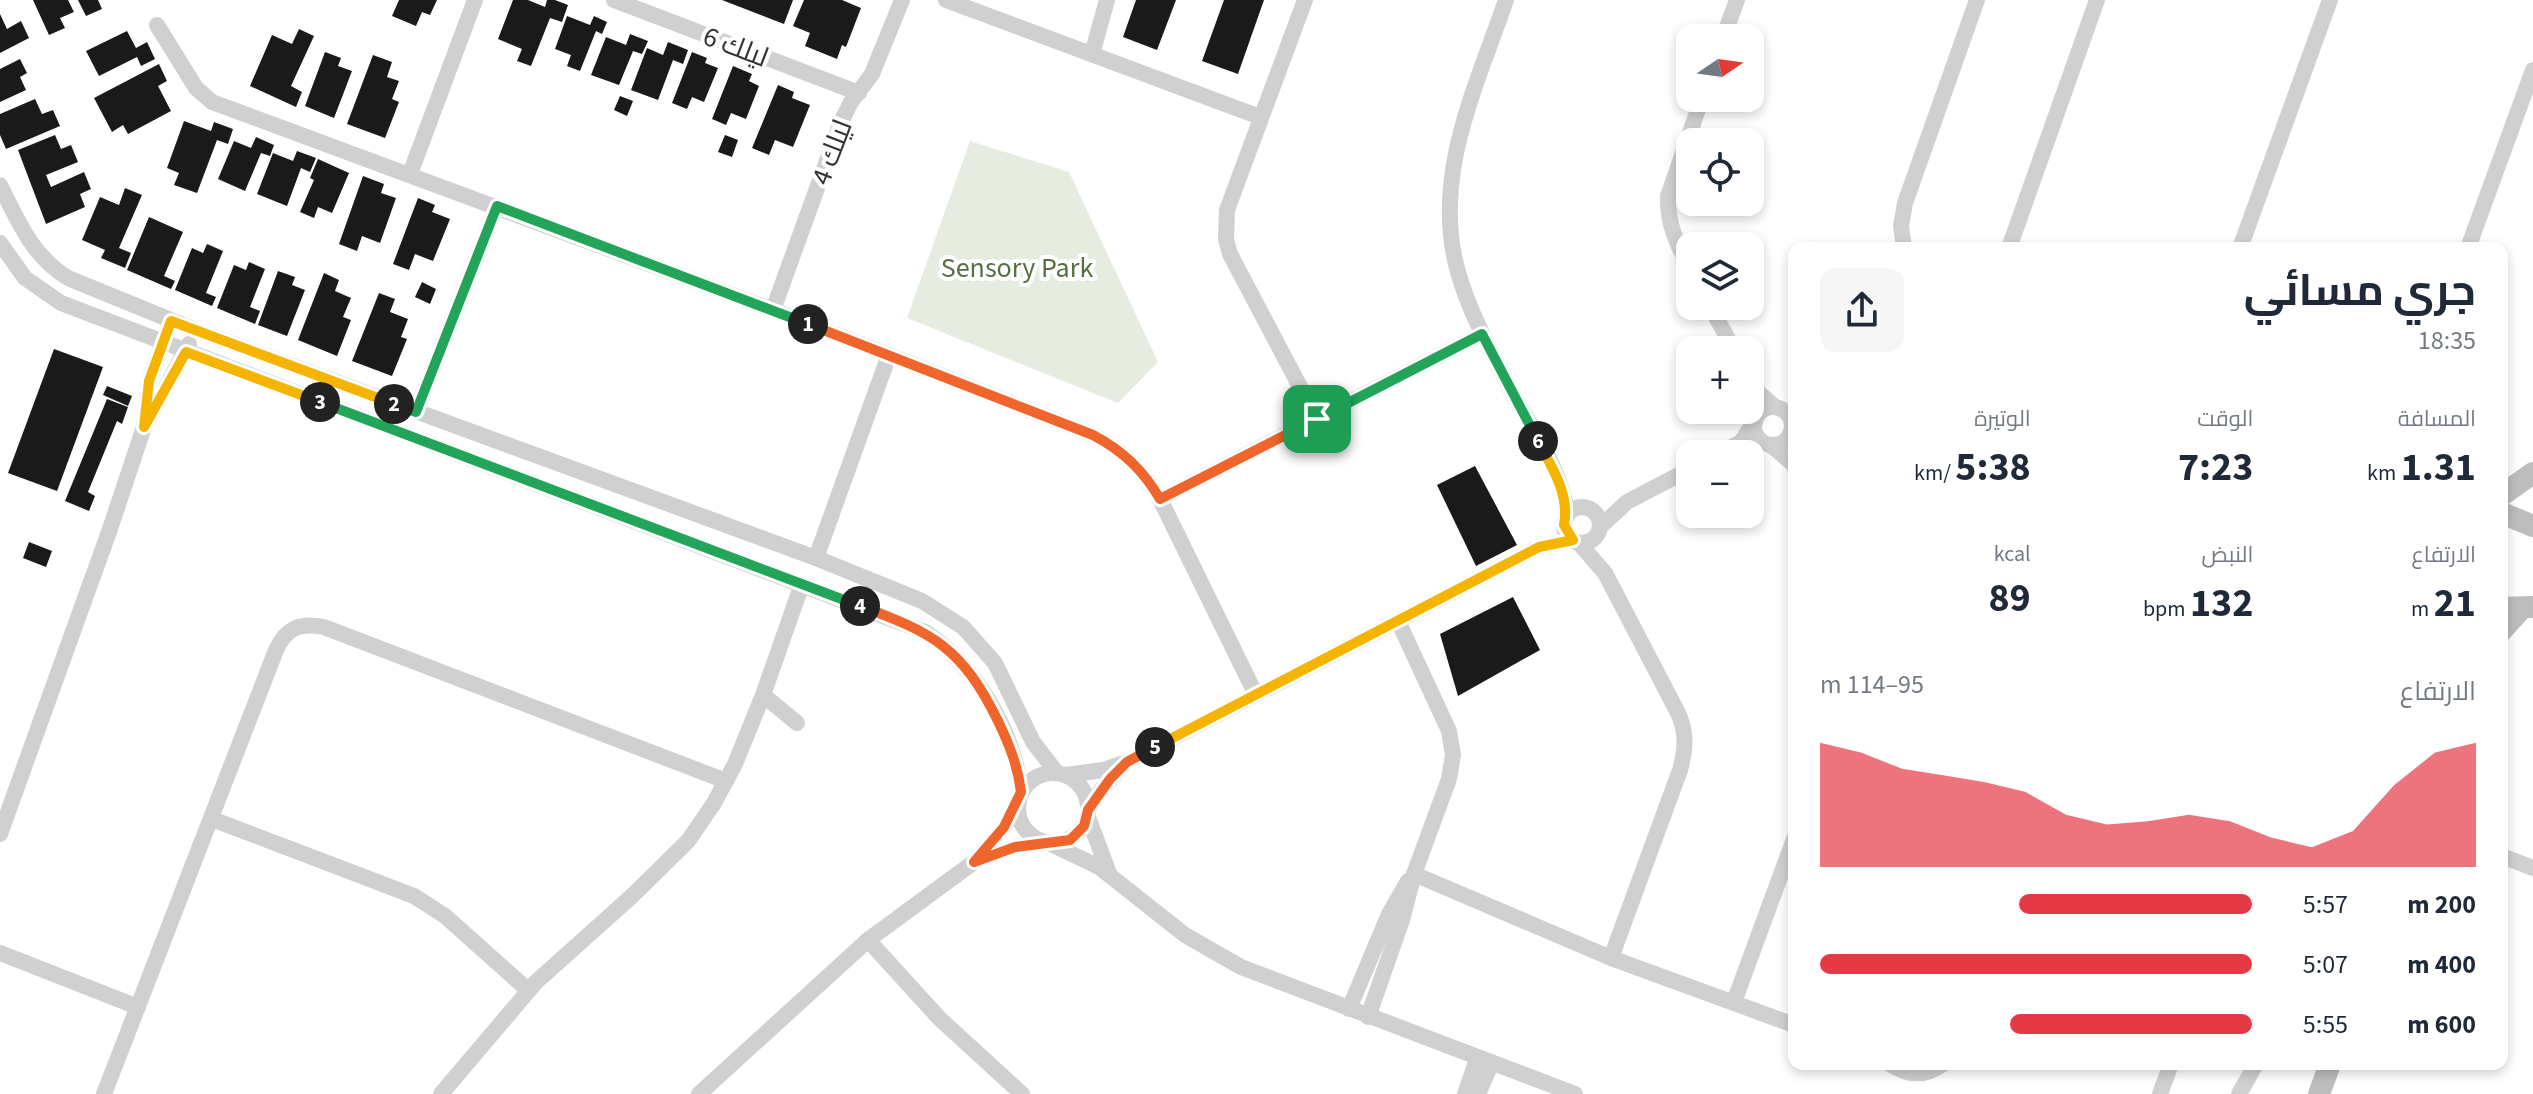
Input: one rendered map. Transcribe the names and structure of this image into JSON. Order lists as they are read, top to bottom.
{
  "streets": {
    "street": ["ليلك 6", "ليلك 4"]
  },
  "crossings": [
    ["ليلك 6", "ليلك 4"]
  ],
  "parks": ["Sensory Park"],
  "north": "right",
  "page": {
    "map_buttons": ["+", "−"],
    "heading": ["جري مسائي", "18:35"],
    "pins": [
      "1",
      "3",
      "2",
      "6",
      "4",
      "5"
    ],
    "stats": [
      ["المسافة", "1.31 km"],
      ["الوقت", "7:23"],
      ["الوتيرة", "5:38 /km"],
      ["الارتفاع", "21 m"],
      ["النبض", "132 bpm"],
      ["kcal", "89"]
    ],
    "chart": ["الارتفاع", "95–114 m"],
    "list": [
      {
        "name": "200 m",
        "note": "5:57"
      },
      {
        "name": "400 m",
        "note": "5:07"
      },
      {
        "name": "600 m",
        "note": "5:55"
      }
    ]
  }
}
